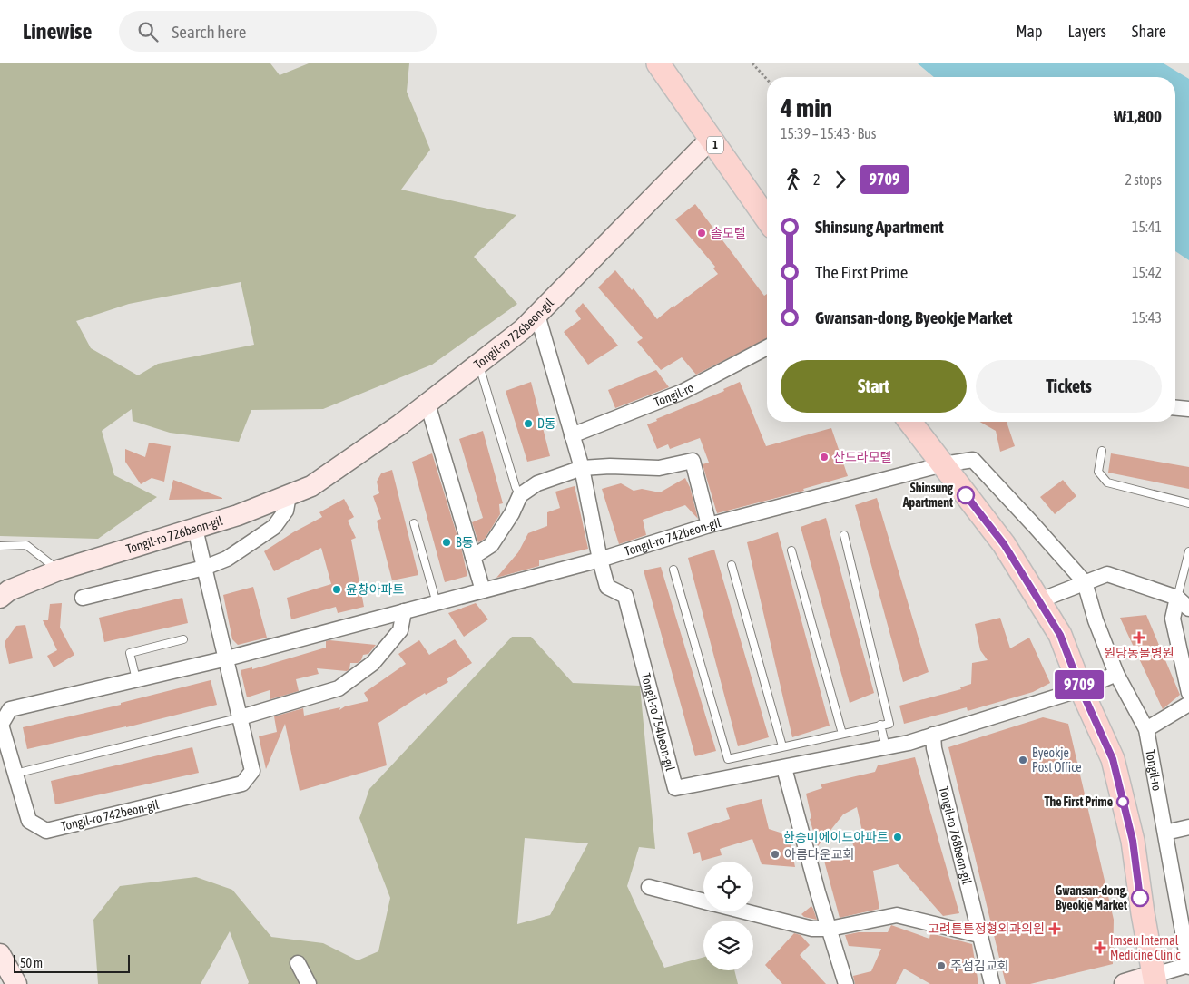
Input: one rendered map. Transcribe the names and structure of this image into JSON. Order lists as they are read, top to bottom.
{
  "streets": {
    "main road": ["1"],
    "street": [
      "Tongil-ro 726beon-gil",
      "Tongil-ro",
      "Tongil-ro 742beon-gil",
      "Tongil-ro 754beon-gil",
      "Tongil-ro 768beon-gil"
    ]
  },
  "crossings": [
    ["1", "Tongil-ro 726beon-gil"],
    ["Tongil-ro", "Tongil-ro 742beon-gil"],
    ["Tongil-ro", "Tongil-ro 754beon-gil"],
    ["Tongil-ro 742beon-gil", "Tongil-ro 754beon-gil"],
    ["Tongil-ro 754beon-gil", "Tongil-ro 768beon-gil"]
  ],
  "places": {
    "other": [
      "솔모텔",
      "D동",
      "산드라모텔",
      "Shinsung Apartment",
      "B동",
      "윤창아파트",
      "Byeokje Post Office",
      "The First Prime",
      "한승미에이드아파트",
      "아름다운교회",
      "Gwansan-dong, Byeokje Market",
      "주섬김교회"
    ],
    "health": ["원당동물병원", "고려튼튼정형외과의원", "Imseu Internal Medicine Clinic"]
  },
  "lines": ["bus line 9709"],
  "scale_bar": "50 m",
  "page": {
    "header": "Linewise",
    "search": "Search here",
    "nav": ["Map", "Layers", "Share"],
    "on_map": "9709",
    "heading": ["4 min", "15:39 – 15:43 · Bus", "₩1,800"],
    "legs": ["2", "9709", "2 stops"],
    "list": [
      {
        "name": "Shinsung Apartment",
        "value": "15:41"
      },
      {
        "name": "The First Prime",
        "value": "15:42"
      },
      {
        "name": "Gwansan-dong, Byeokje Market",
        "value": "15:43"
      }
    ],
    "buttons": ["Start", "Tickets"],
    "scale": "50 m"
  }
}
